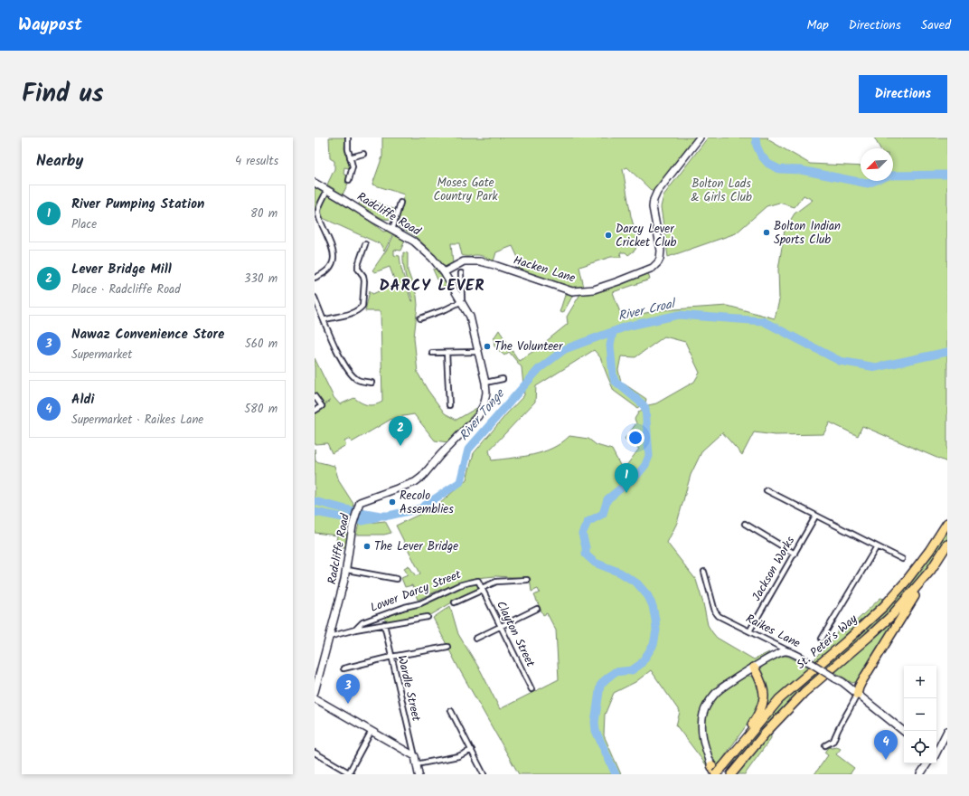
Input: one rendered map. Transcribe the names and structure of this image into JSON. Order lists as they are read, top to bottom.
{
  "streets": {
    "highway": ["St. Peter's Way"],
    "main road": ["Radcliffe Road", "Hacken Lane", "Raikes Lane"],
    "street": [
      "Jackson Works",
      "Lower Darcy Street",
      "Clayton Street",
      "Wardle Street"
    ]
  },
  "crossings": [
    ["Radcliffe Road", "Hacken Lane"],
    ["Jackson Works", "Raikes Lane"],
    ["Lower Darcy Street", "Clayton Street"]
  ],
  "districts": ["DARCY LEVER"],
  "water": ["River Croal", "River Tonge"],
  "parks": ["Moses Gate Country Park", "Bolton Lads & Girls Club"],
  "places": [
    "Bolton Indian Sports Club",
    "Darcy Lever Cricket Club",
    "The Volunteer",
    "Recolo Assemblies",
    "The Lever Bridge"
  ],
  "north": "bottom left",
  "page": {
    "header": "Waypost",
    "nav": ["Map", "Directions", "Saved"],
    "title": "Find us",
    "buttons": "Directions",
    "heading": ["Nearby", "4 results"],
    "list": [
      {
        "mark": "1",
        "name": "River Pumping Station",
        "note": "Place",
        "value": "80 m"
      },
      {
        "mark": "2",
        "name": "Lever Bridge Mill",
        "note": "Place · Radcliffe Road",
        "value": "330 m"
      },
      {
        "mark": "3",
        "name": "Nawaz Convenience Store",
        "note": "Supermarket",
        "value": "560 m"
      },
      {
        "mark": "4",
        "name": "Aldi",
        "note": "Supermarket · Raikes Lane",
        "value": "580 m"
      }
    ],
    "pins": [
      "2",
      "1",
      "3",
      "4"
    ],
    "map_buttons": ["+", "−"]
  }
}
